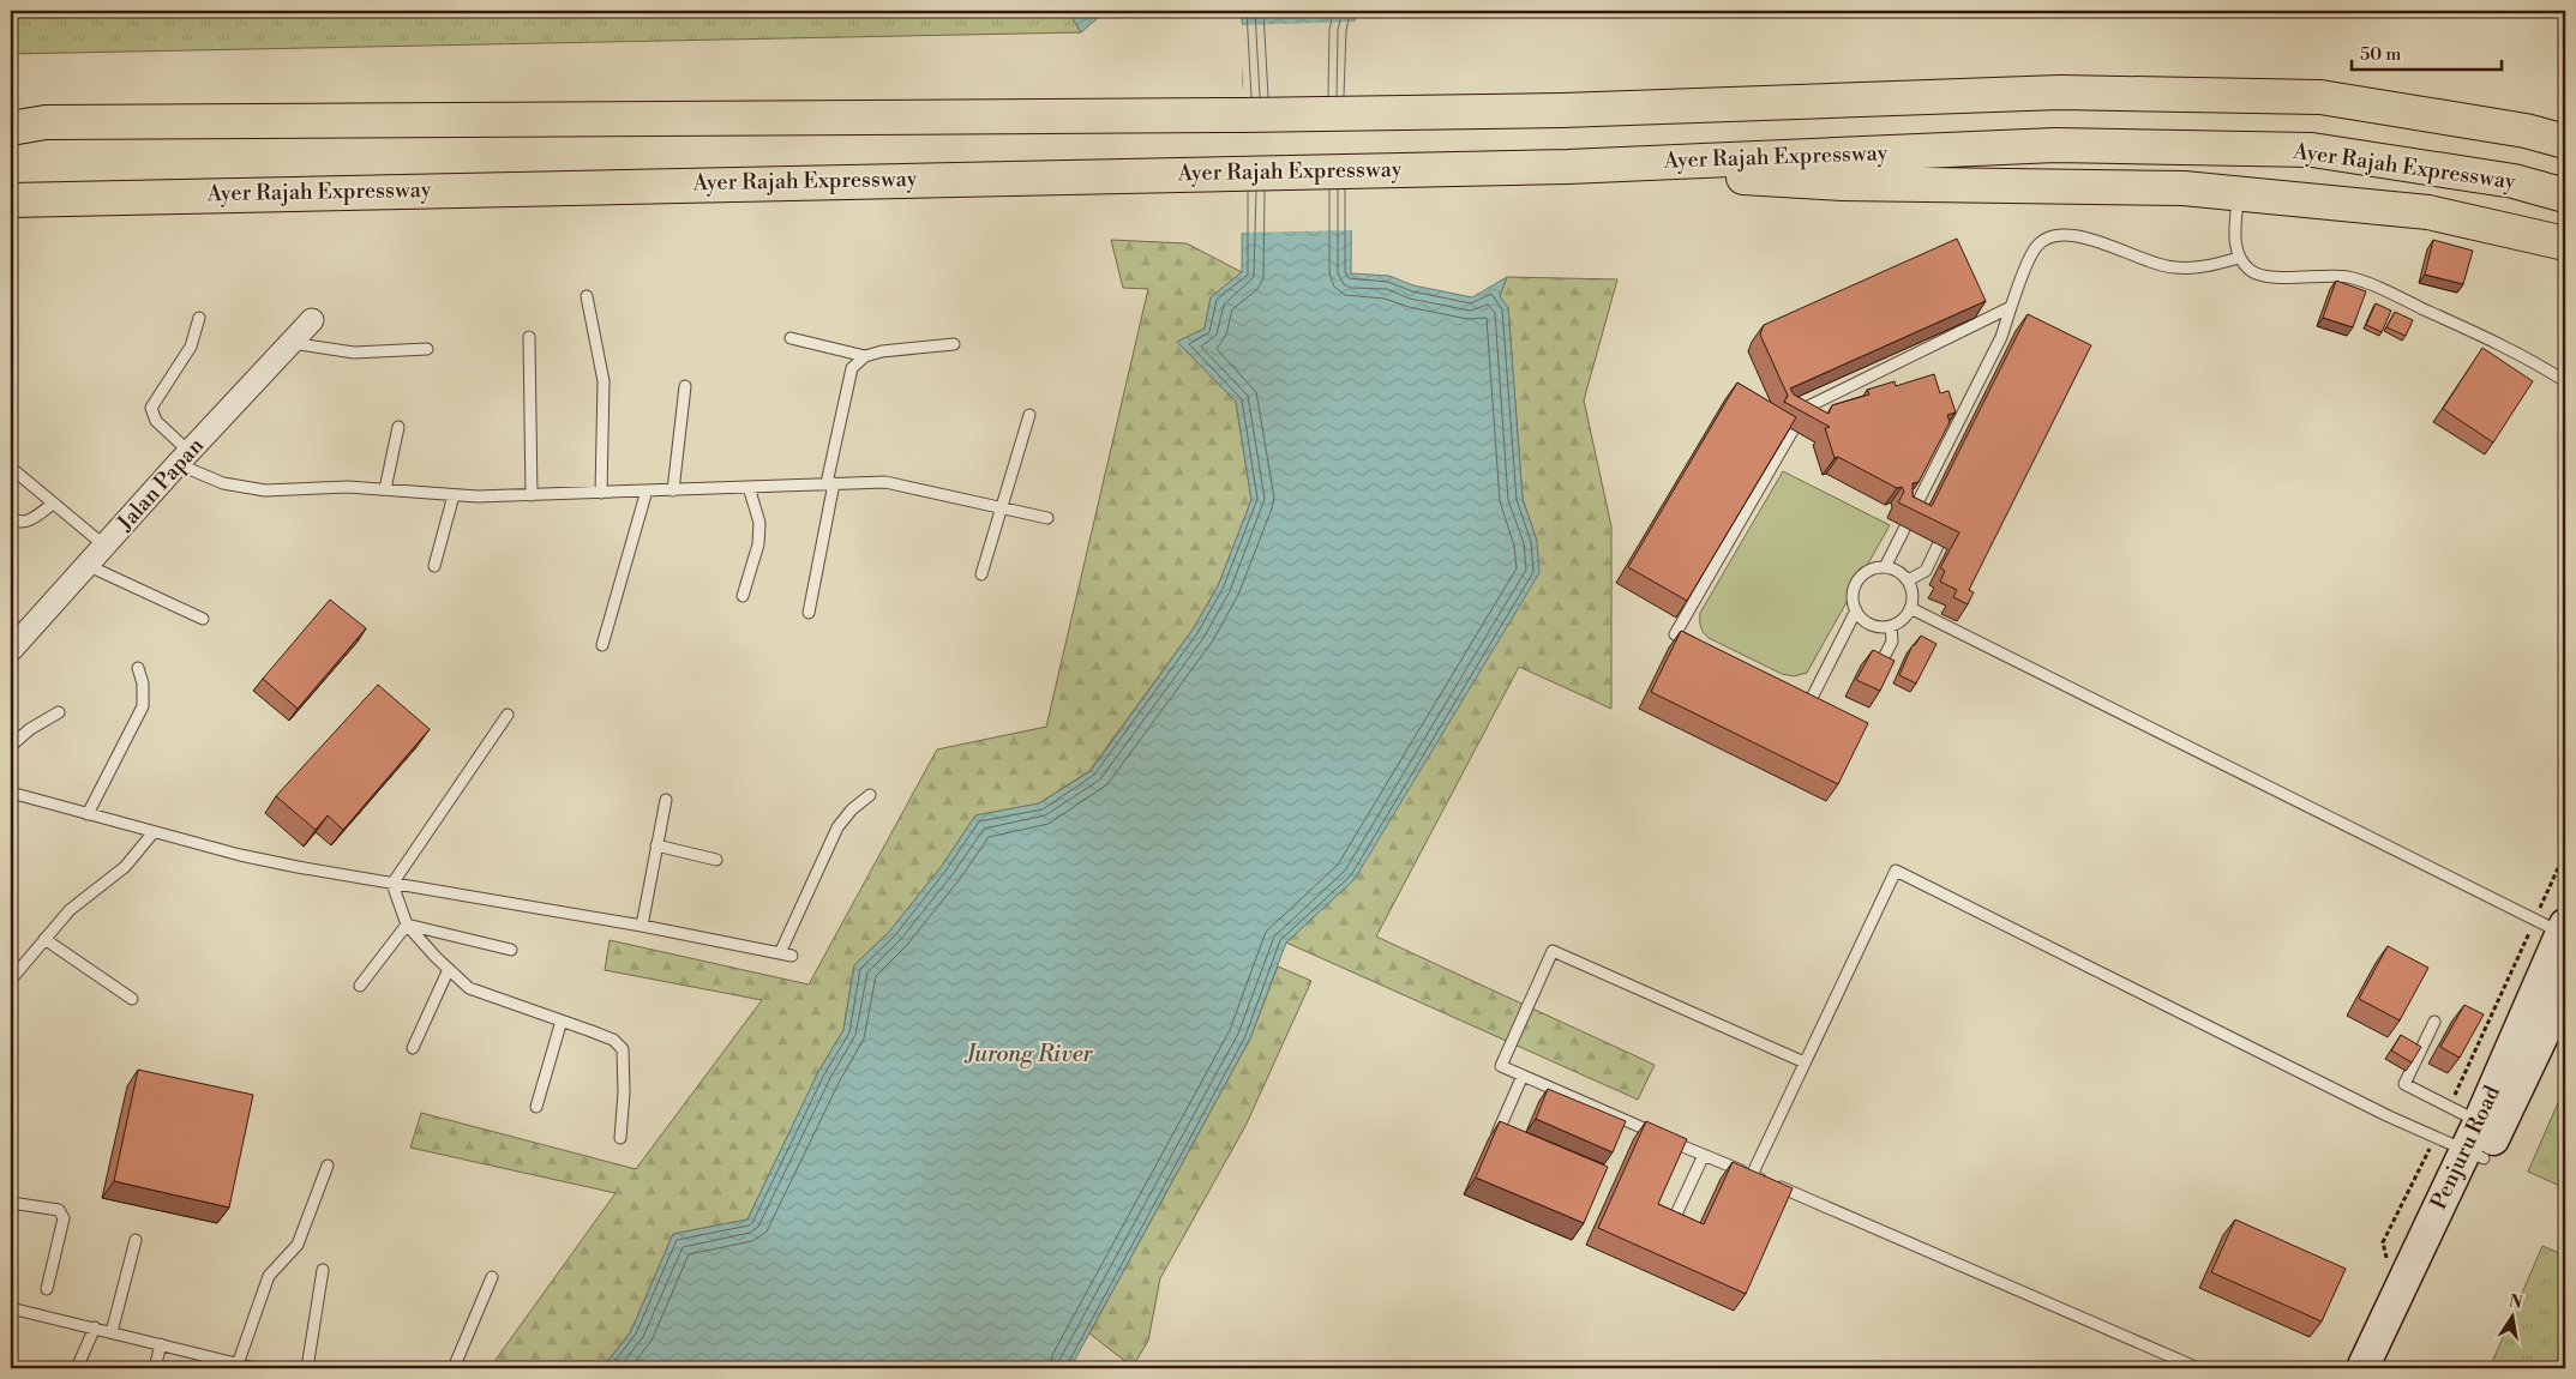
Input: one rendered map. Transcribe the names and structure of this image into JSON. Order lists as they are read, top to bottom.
{
  "streets": {
    "highway": ["Ayer Rajah Expressway"],
    "main road": ["Penjuru Road"],
    "street": ["Jalan Papan"]
  },
  "water": ["Jurong River"],
  "scale_bar": "50 m",
  "north": "top"
}
